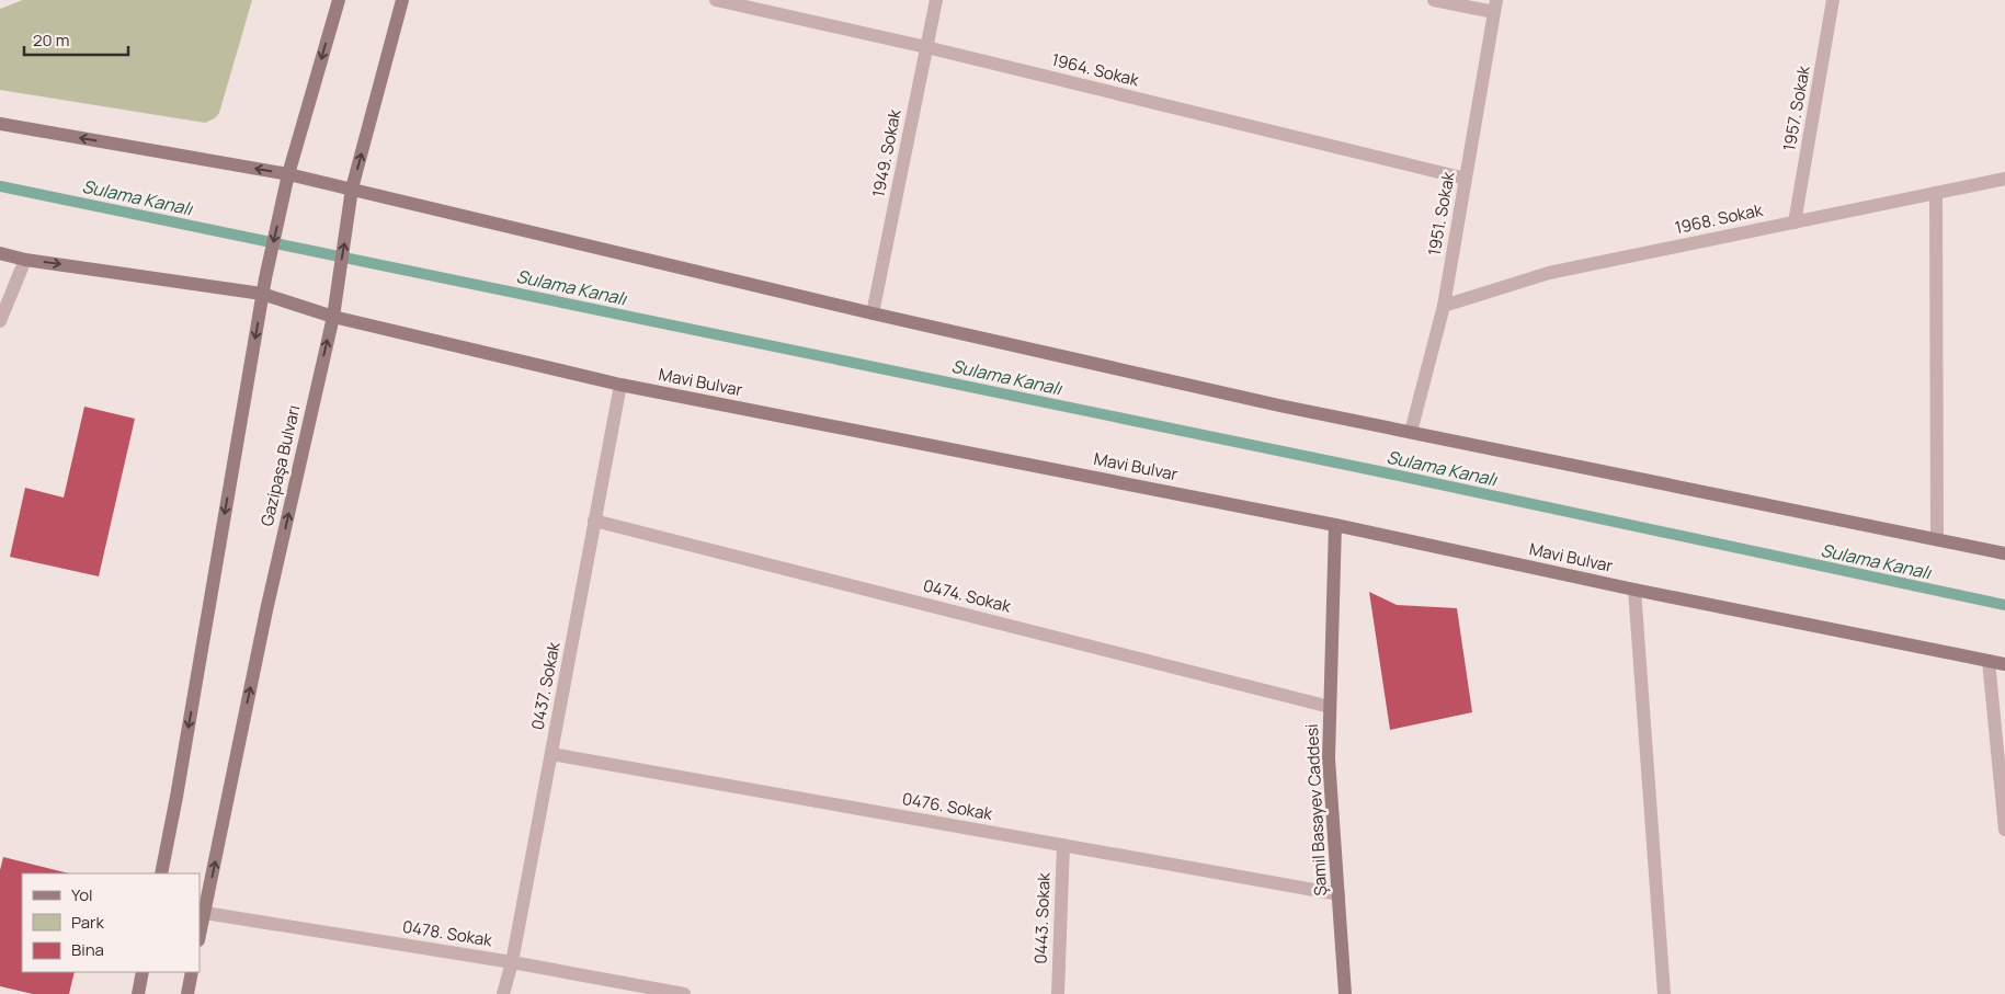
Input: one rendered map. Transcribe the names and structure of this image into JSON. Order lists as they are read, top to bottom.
{
  "streets": {
    "street": [
      "1964. Sokak",
      "1957. Sokak",
      "1949. Sokak",
      "1951. Sokak",
      "1968. Sokak",
      "Mavi Bulvar",
      "Gazipaşa Bulvarı",
      "0474. Sokak",
      "0437. Sokak",
      "0476. Sokak",
      "Şamil Basayev Caddesi",
      "0443. Sokak",
      "0478. Sokak"
    ]
  },
  "crossings": [
    ["1964. Sokak", "1949. Sokak"],
    ["1964. Sokak", "1951. Sokak"],
    ["1957. Sokak", "1968. Sokak"],
    ["1951. Sokak", "1968. Sokak"],
    ["Mavi Bulvar", "Gazipaşa Bulvarı"],
    ["Mavi Bulvar", "0437. Sokak"],
    ["Mavi Bulvar", "Şamil Basayev Caddesi"],
    ["Gazipaşa Bulvarı", "0478. Sokak"],
    ["0474. Sokak", "0437. Sokak"],
    ["0474. Sokak", "Şamil Basayev Caddesi"],
    ["0437. Sokak", "0476. Sokak"],
    ["0437. Sokak", "0478. Sokak"],
    ["0476. Sokak", "Şamil Basayev Caddesi"],
    ["0476. Sokak", "0443. Sokak"]
  ],
  "water": ["Sulama Kanalı"],
  "legend": ["Yol", "Park", "Bina"],
  "scale_bar": "20 m"
}
